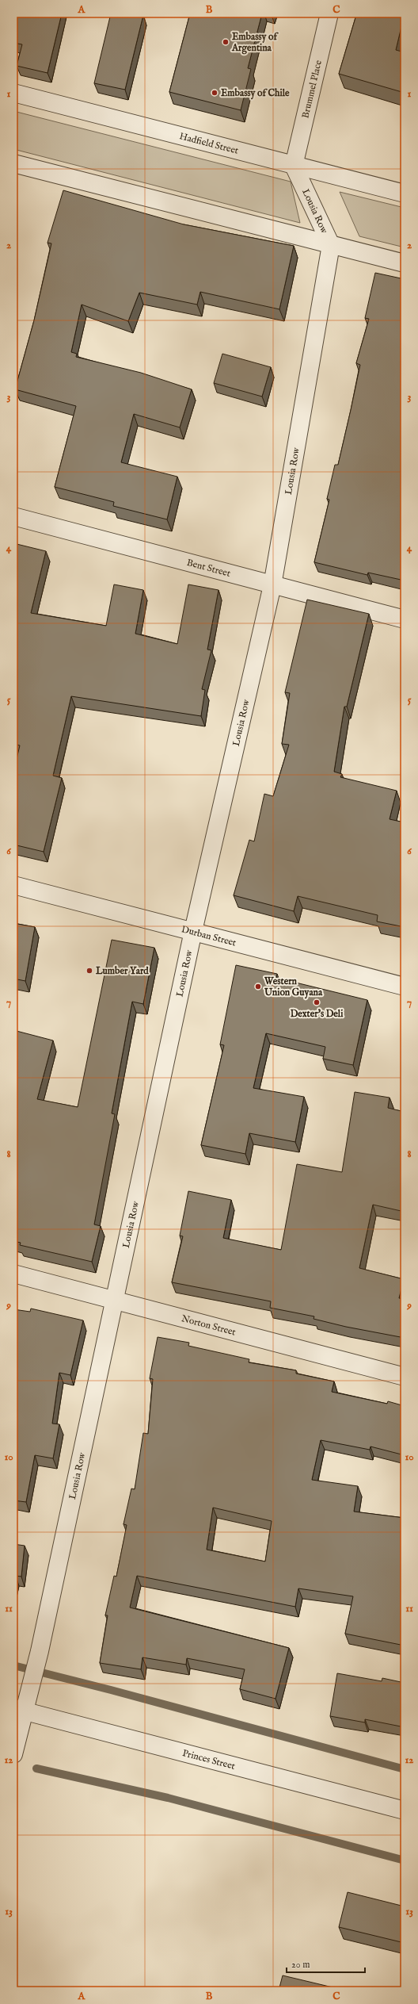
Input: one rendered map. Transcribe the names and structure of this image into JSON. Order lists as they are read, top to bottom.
{
  "streets": {
    "street": [
      "Brummel Place",
      "Hadfield Street",
      "Lousia Row",
      "Bent Street",
      "Durban Street",
      "Norton Street",
      "Princes Street"
    ]
  },
  "crossings": [
    ["Brummel Place", "Hadfield Street"],
    ["Brummel Place", "Lousia Row"],
    ["Hadfield Street", "Lousia Row"],
    ["Lousia Row", "Bent Street"],
    ["Lousia Row", "Durban Street"],
    ["Lousia Row", "Norton Street"],
    ["Lousia Row", "Princes Street"]
  ],
  "places": [
    "Embassy of Argentina",
    "Embassy of Chile",
    "Lumber Yard",
    "Western Union Guyana",
    "Dexter's Deli"
  ],
  "scale_bar": "20 m",
  "grid": {
    "columns": ["A", "B", "C"],
    "rows": [
      "1",
      "2",
      "3",
      "4",
      "5",
      "6",
      "7",
      "8",
      "9",
      "10",
      "11",
      "12",
      "13"
    ]
  }
}
